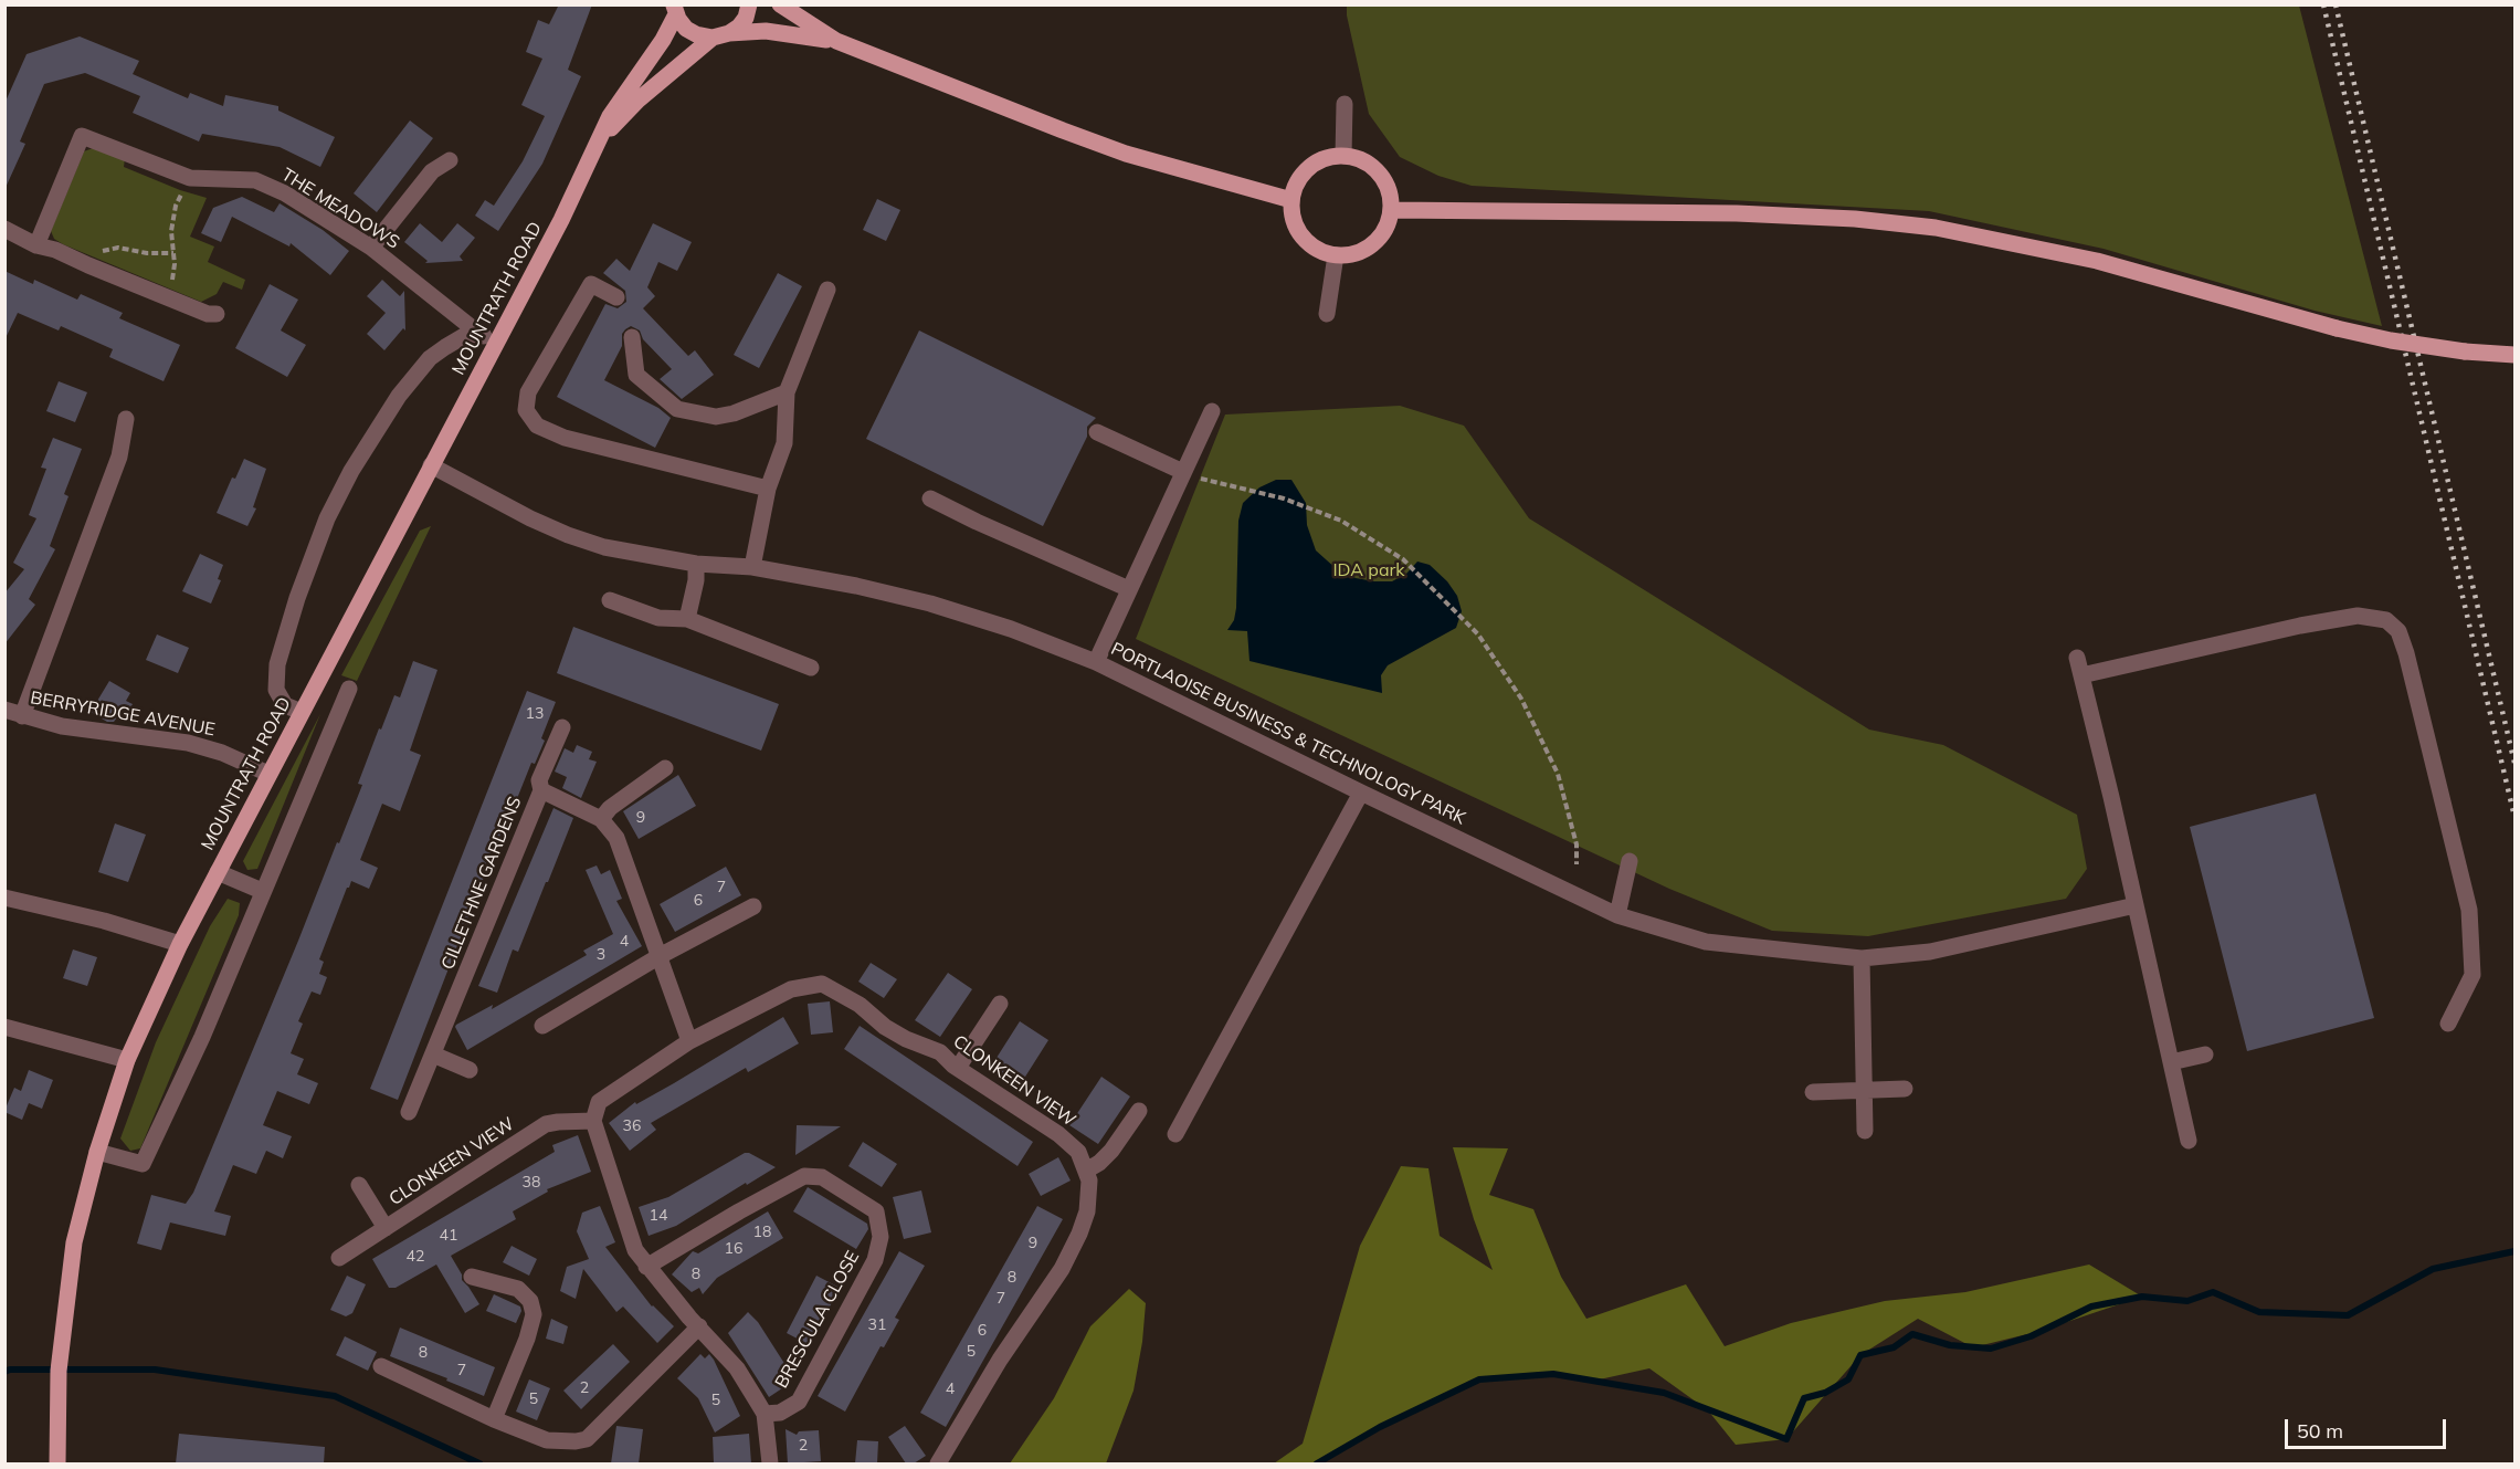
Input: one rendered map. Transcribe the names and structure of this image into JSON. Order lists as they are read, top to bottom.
{
  "streets": {
    "main road": ["MOUNTRATH ROAD"],
    "street": [
      "THE MEADOWS",
      "BERRYRIDGE AVENUE",
      "PORTLAOISE BUSINESS & TECHNOLOGY PARK",
      "CILLETHNE GARDENS",
      "CLONKEEN VIEW",
      "BRESCULA CLOSE"
    ]
  },
  "crossings": [
    ["THE MEADOWS", "MOUNTRATH ROAD"],
    ["MOUNTRATH ROAD", "BERRYRIDGE AVENUE"],
    ["MOUNTRATH ROAD", "PORTLAOISE BUSINESS & TECHNOLOGY PARK"],
    ["CILLETHNE GARDENS", "CLONKEEN VIEW"],
    ["CLONKEEN VIEW", "BRESCULA CLOSE"]
  ],
  "parks": ["IDA park"],
  "house_numbers": [
    "13",
    "9",
    "7",
    "6",
    "4",
    "3",
    "36",
    "38",
    "14",
    "18",
    "41",
    "9",
    "16",
    "42",
    "8",
    "8",
    "7",
    "31",
    "6",
    "5",
    "8",
    "7",
    "2",
    "4",
    "5",
    "5",
    "2"
  ],
  "scale_bar": "50 m"
}
